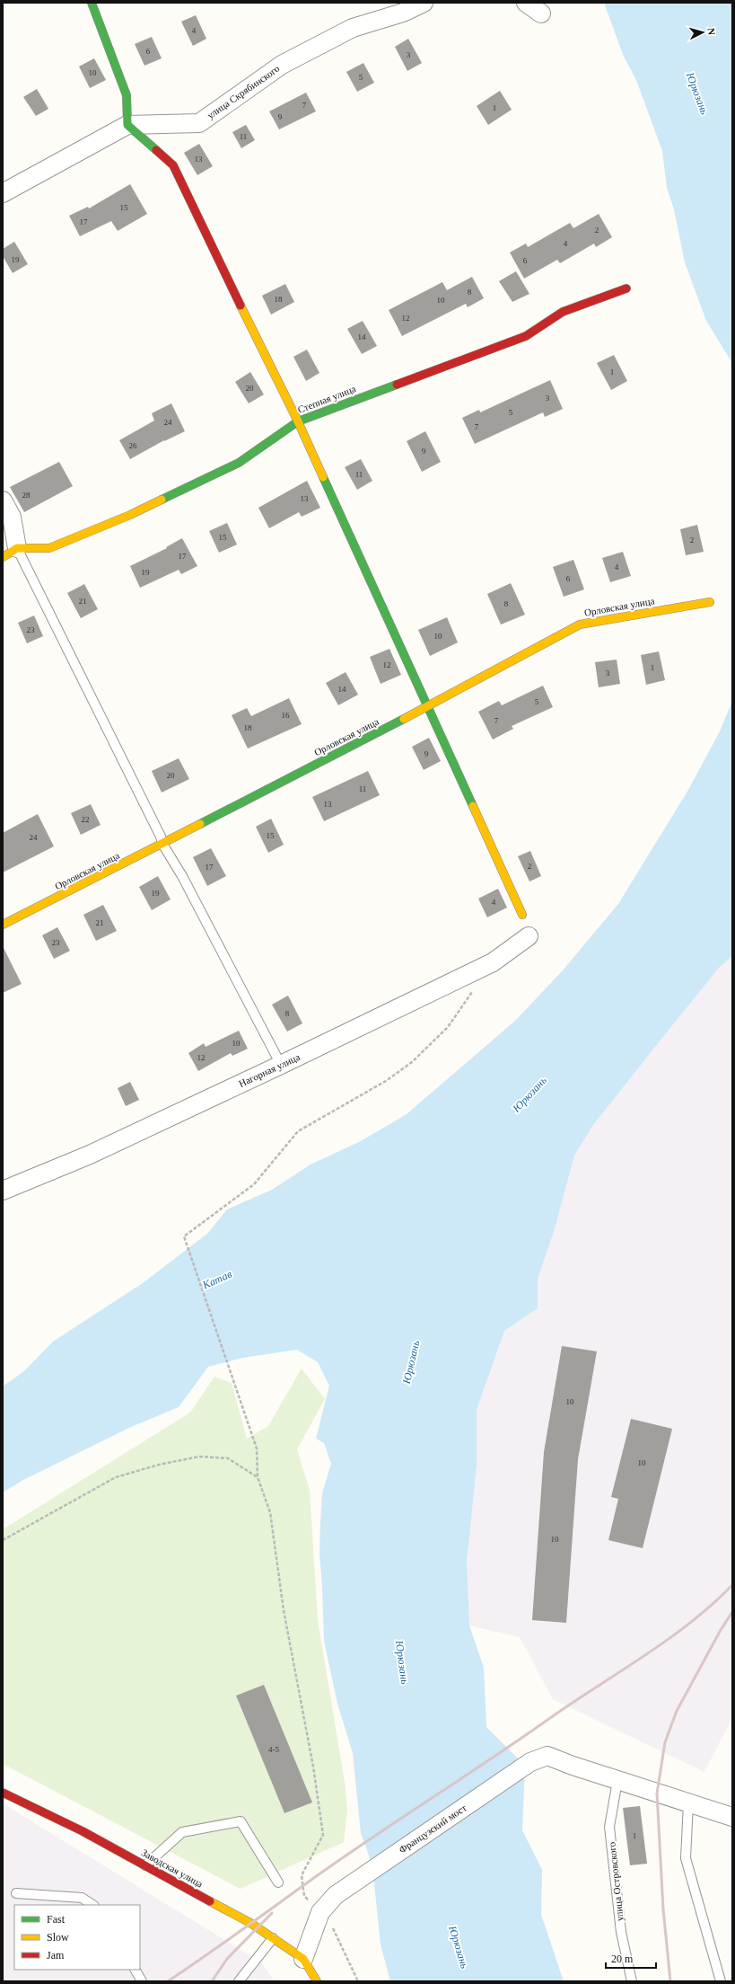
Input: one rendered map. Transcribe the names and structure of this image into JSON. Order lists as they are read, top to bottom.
{
  "streets": {
    "street": [
      "улица Скрябинского",
      "Степная улица",
      "Орловская улица",
      "Нагорная улица",
      "Французский мост",
      "Заводская улица"
    ],
    "lane": ["улица Островского"]
  },
  "crossings": [
    ["Французский мост", "улица Островского"]
  ],
  "water": ["Юрюзань", "Катав"],
  "house_numbers": [
    "4",
    "6",
    "3",
    "10",
    "5",
    "7",
    "1",
    "9",
    "11",
    "13",
    "15",
    "17",
    "2",
    "4",
    "19",
    "6",
    "8",
    "18",
    "10",
    "12",
    "14",
    "1",
    "20",
    "3",
    "5",
    "24",
    "7",
    "26",
    "9",
    "11",
    "28",
    "13",
    "15",
    "2",
    "17",
    "4",
    "19",
    "6",
    "21",
    "8",
    "23",
    "10",
    "12",
    "1",
    "3",
    "14",
    "5",
    "16",
    "7",
    "18",
    "9",
    "20",
    "11",
    "13",
    "22",
    "15",
    "24",
    "2",
    "17",
    "19",
    "4",
    "21",
    "23",
    "8",
    "10",
    "12",
    "10",
    "10",
    "10",
    "4-5",
    "1"
  ],
  "legend": ["Fast", "Slow", "Jam"],
  "scale_bar": "20 m",
  "north": "right"
}
